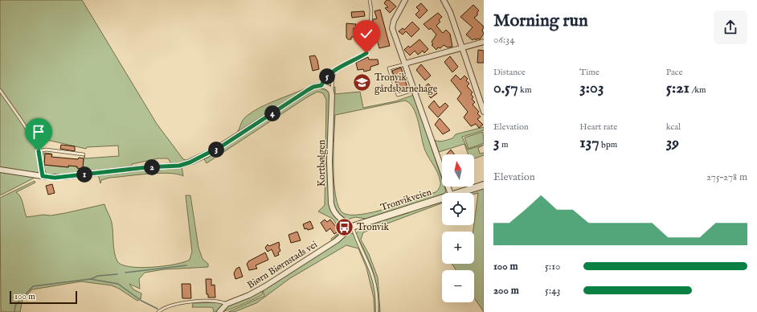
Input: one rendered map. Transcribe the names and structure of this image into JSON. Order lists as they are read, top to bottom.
{
  "streets": {
    "street": ["Kortbølgen", "Tronvikveien", "Biørn Biørnstads vei"]
  },
  "crossings": [
    ["Kortbølgen", "Tronvikveien"],
    ["Kortbølgen", "Biørn Biørnstads vei"],
    ["Tronvikveien", "Biørn Biørnstads vei"]
  ],
  "places": {
    "school or university": ["Tronvik gårdsbarnehage"],
    "bus stop": ["Tronvik"]
  },
  "scale_bar": "100 m",
  "north": "top",
  "page": {
    "heading": ["Morning run", "06:34"],
    "stats": [
      ["Distance", "0.57 km"],
      ["Time", "3:03"],
      ["Pace", "5:21 /km"],
      ["Elevation", "3 m"],
      ["Heart rate", "137 bpm"],
      ["kcal", "39"]
    ],
    "pins": [
      "5",
      "4",
      "3",
      "2",
      "1"
    ],
    "map_buttons": ["+", "−"],
    "chart": ["Elevation", "275–278 m"],
    "list": [
      {
        "name": "100 m",
        "note": "5:10"
      },
      {
        "name": "200 m",
        "note": "5:43"
      }
    ],
    "scale": "100 m"
  }
}
